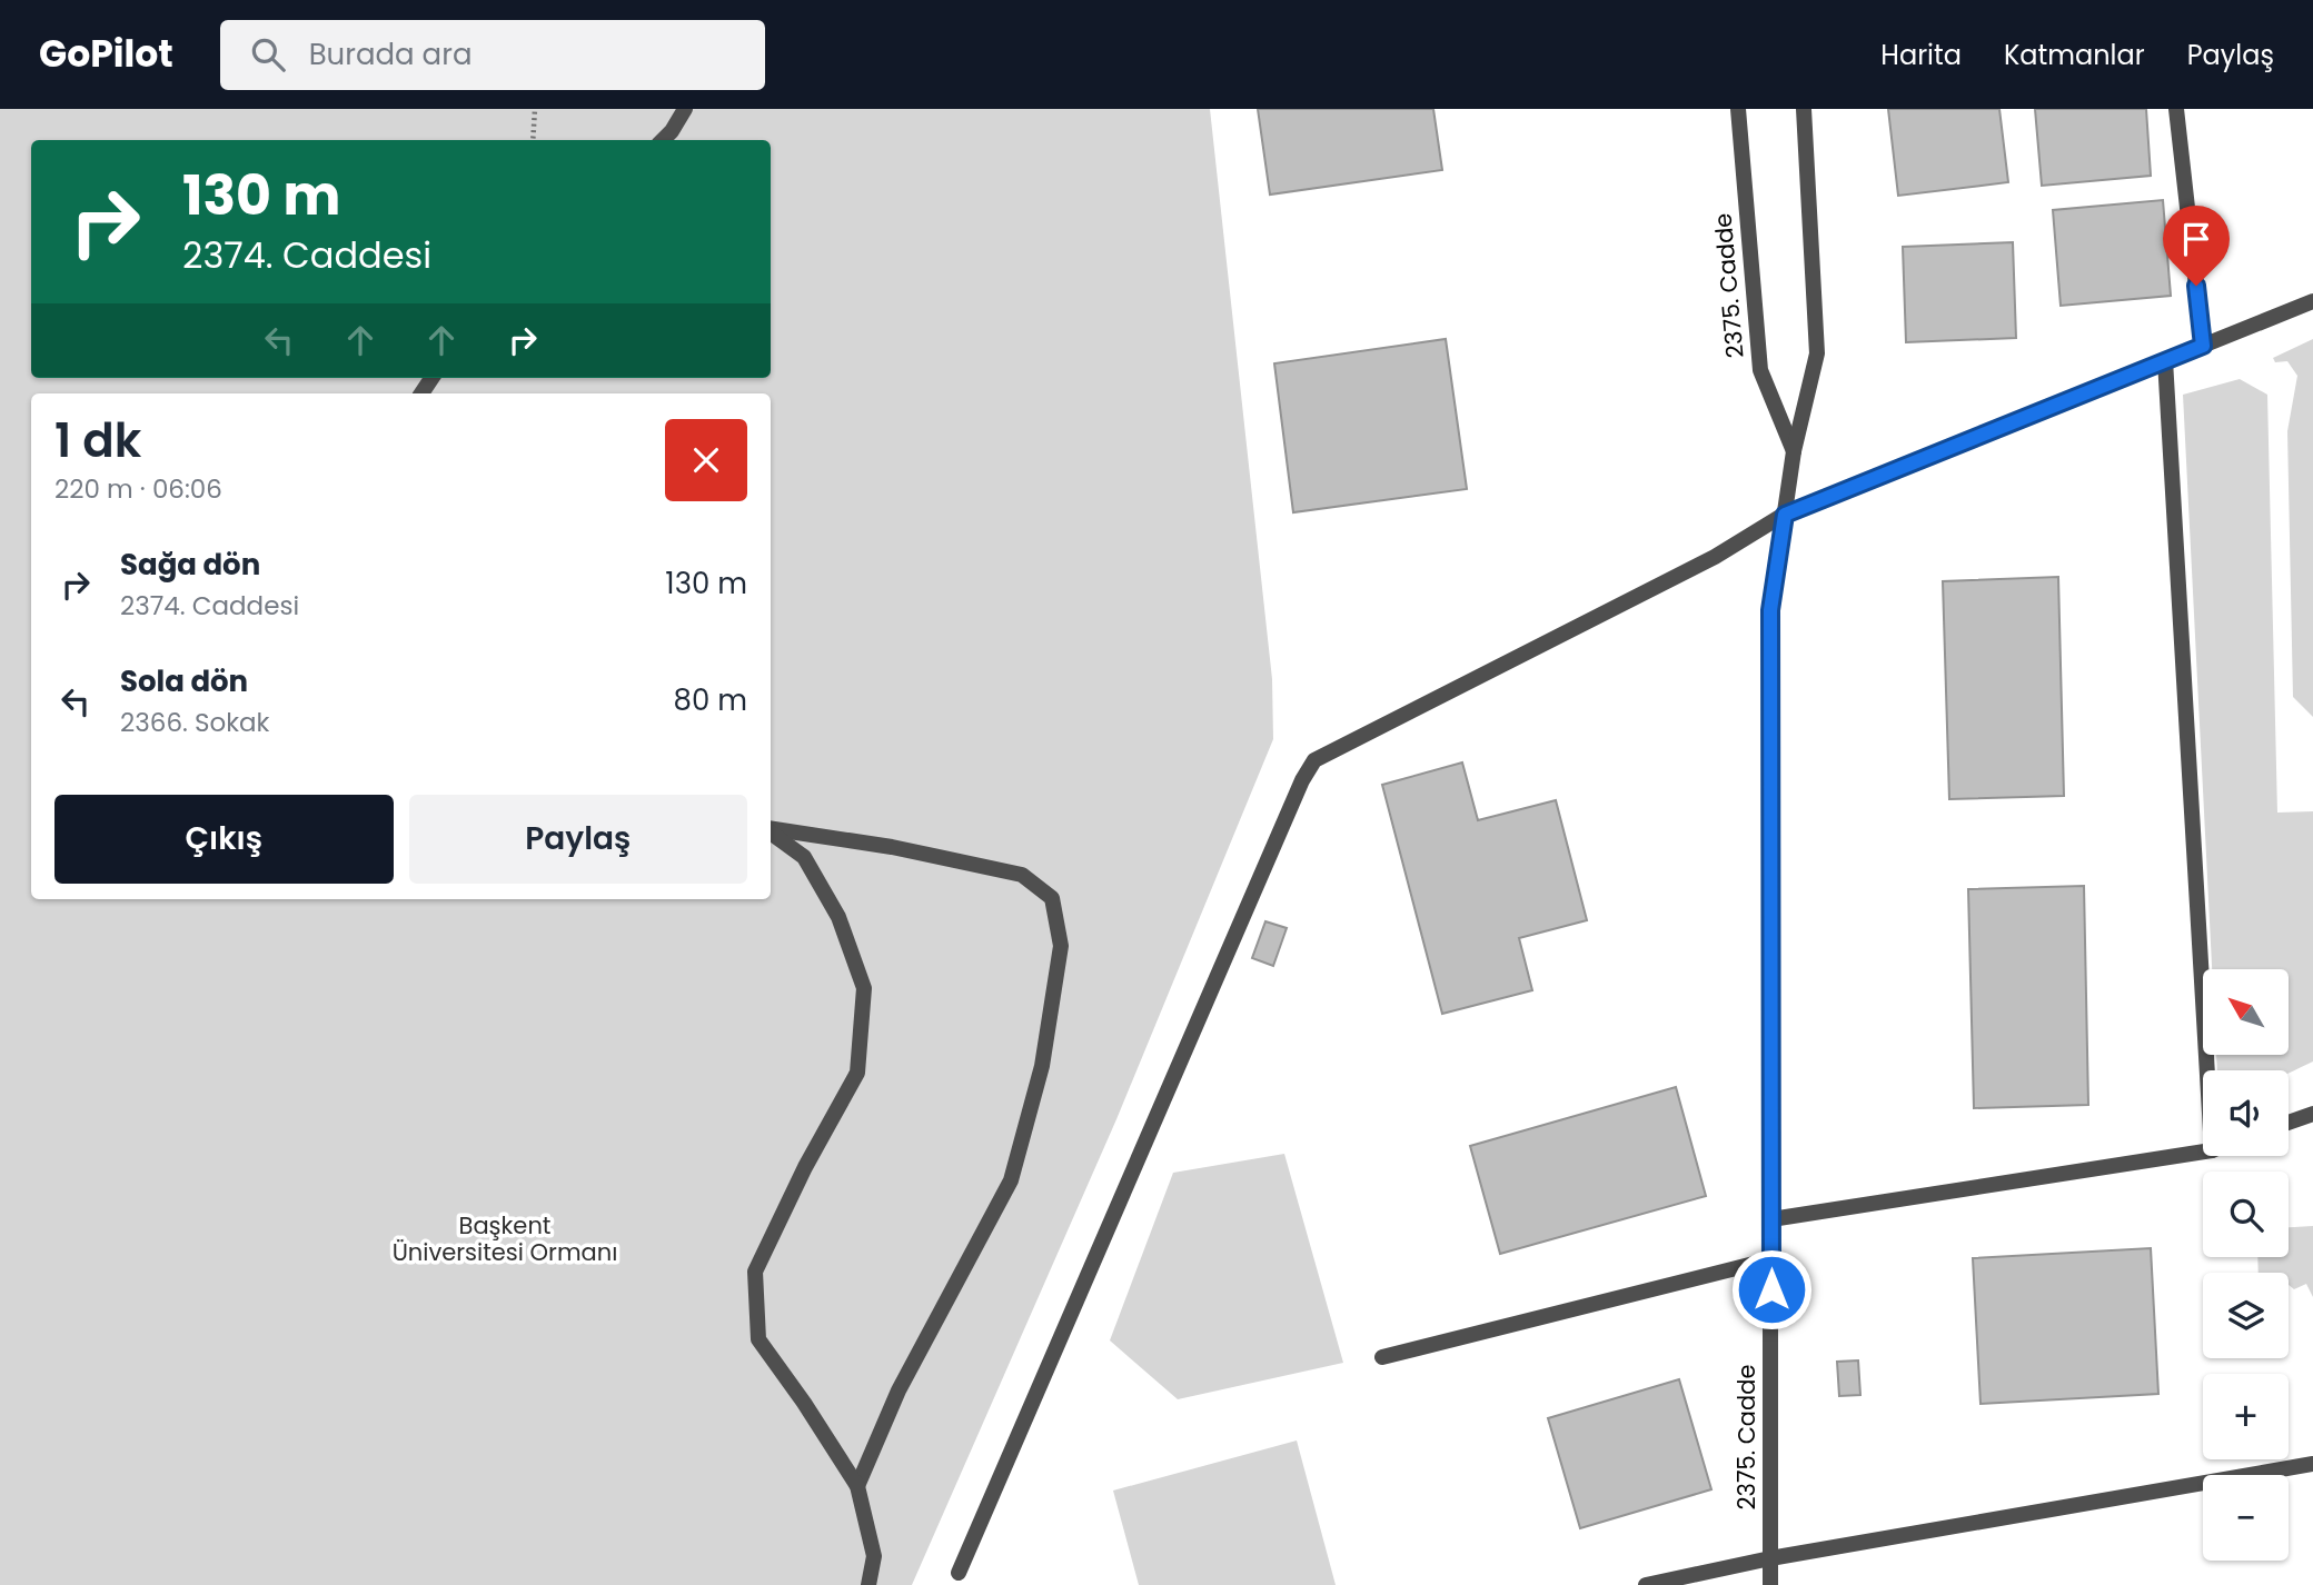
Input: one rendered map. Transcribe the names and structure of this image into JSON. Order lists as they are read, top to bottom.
{
  "streets": {
    "street": ["2375. Cadde"]
  },
  "parks": ["Başkent Üniversitesi Ormanı"],
  "north": "top left",
  "page": {
    "header": "GoPilot",
    "search": "Burada ara",
    "nav": ["Harita", "Katmanlar", "Paylaş"],
    "turn": ["130 m", "2374. Caddesi"],
    "heading": ["1 dk", "220 m · 06:06"],
    "list": [
      {
        "name": "Sağa dön",
        "note": "2374. Caddesi",
        "value": "130 m"
      },
      {
        "name": "Sola dön",
        "note": "2366. Sokak",
        "value": "80 m"
      }
    ],
    "buttons": ["Çıkış", "Paylaş"],
    "map_buttons": ["+", "−"]
  }
}
